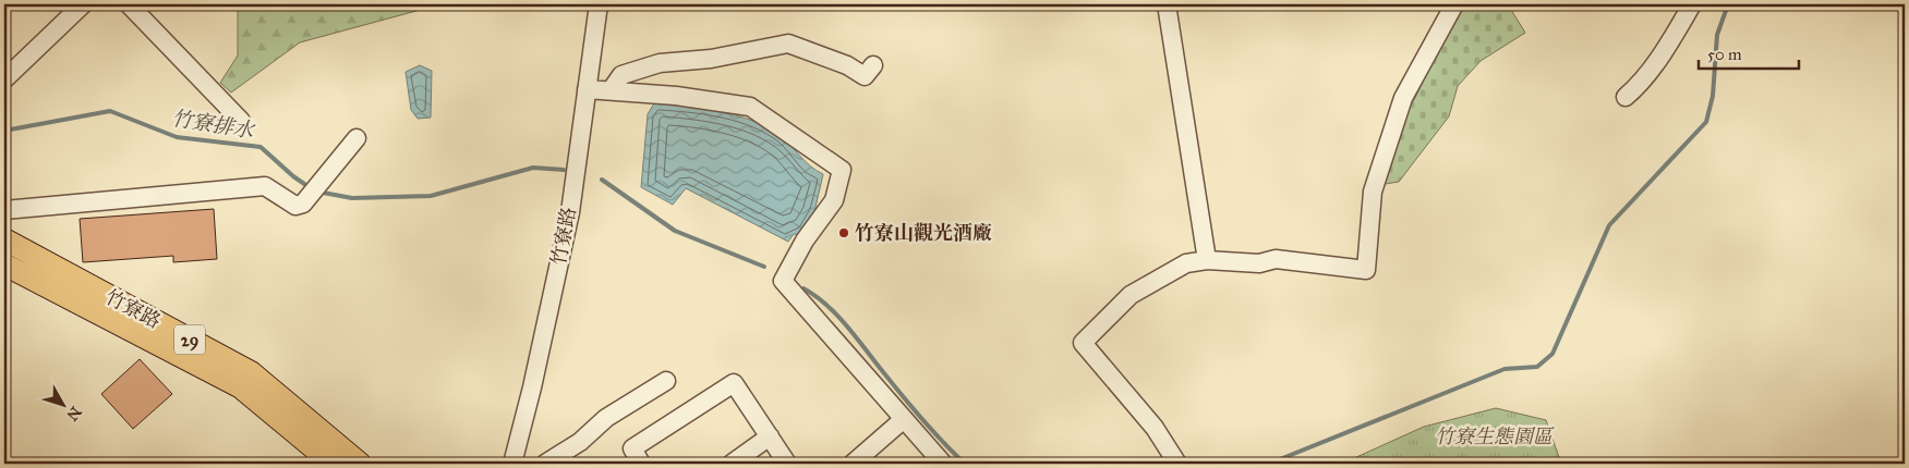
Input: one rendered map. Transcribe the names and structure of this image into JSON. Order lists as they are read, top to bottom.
{
  "streets": {
    "main road": ["竹寮路", "29"]
  },
  "water": ["竹寮排水"],
  "parks": ["竹寮生態園區"],
  "places": ["竹寮山觀光酒廠"],
  "scale_bar": "50 m",
  "north": "bottom right"
}
